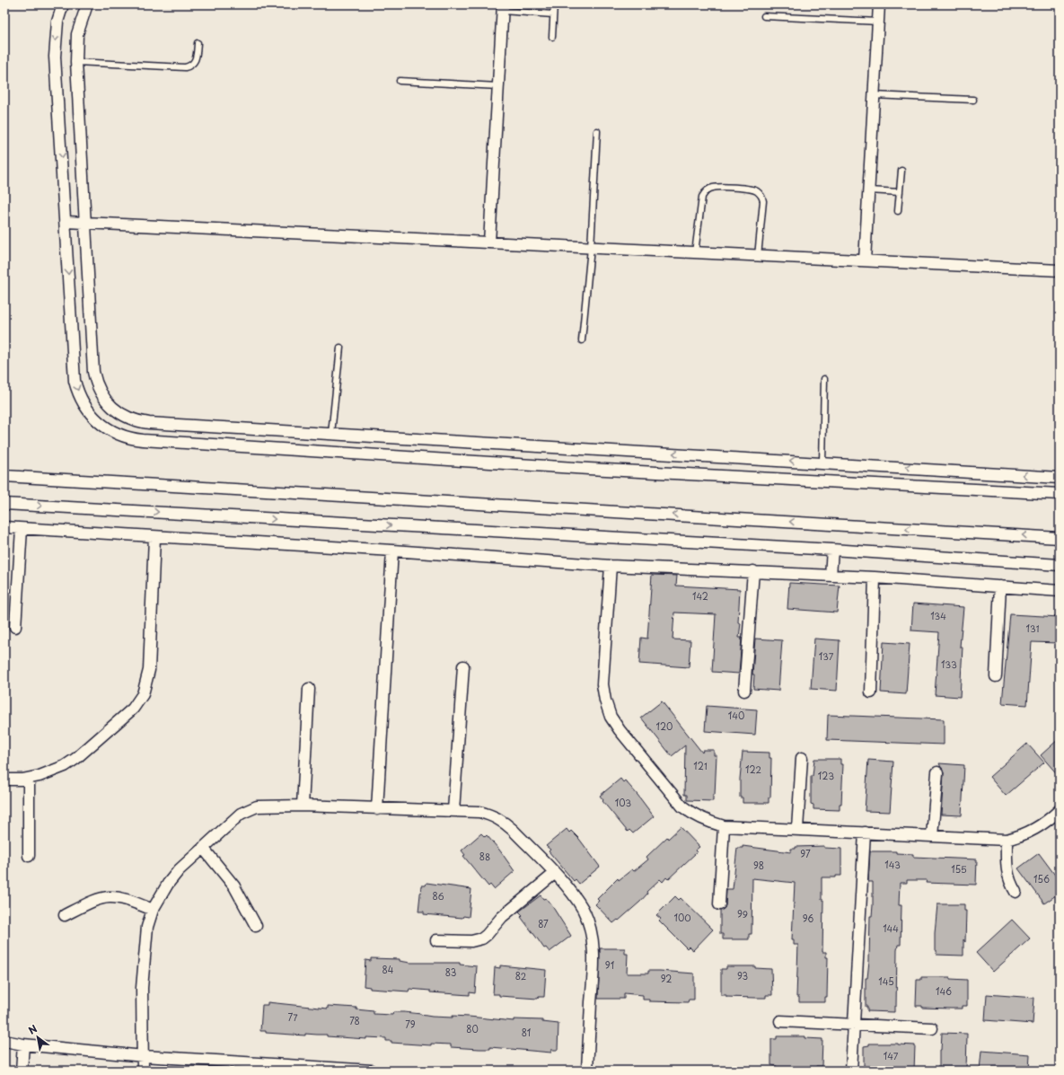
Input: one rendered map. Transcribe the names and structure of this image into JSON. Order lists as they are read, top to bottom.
{
  "house_numbers": [
    "142",
    "134",
    "131",
    "137",
    "133",
    "140",
    "120",
    "121",
    "122",
    "123",
    "103",
    "97",
    "88",
    "143",
    "98",
    "155",
    "156",
    "86",
    "99",
    "100",
    "96",
    "87",
    "144",
    "91",
    "84",
    "83",
    "82",
    "93",
    "92",
    "145",
    "146",
    "77",
    "78",
    "79",
    "80",
    "81",
    "147"
  ],
  "north": "top left"
}
